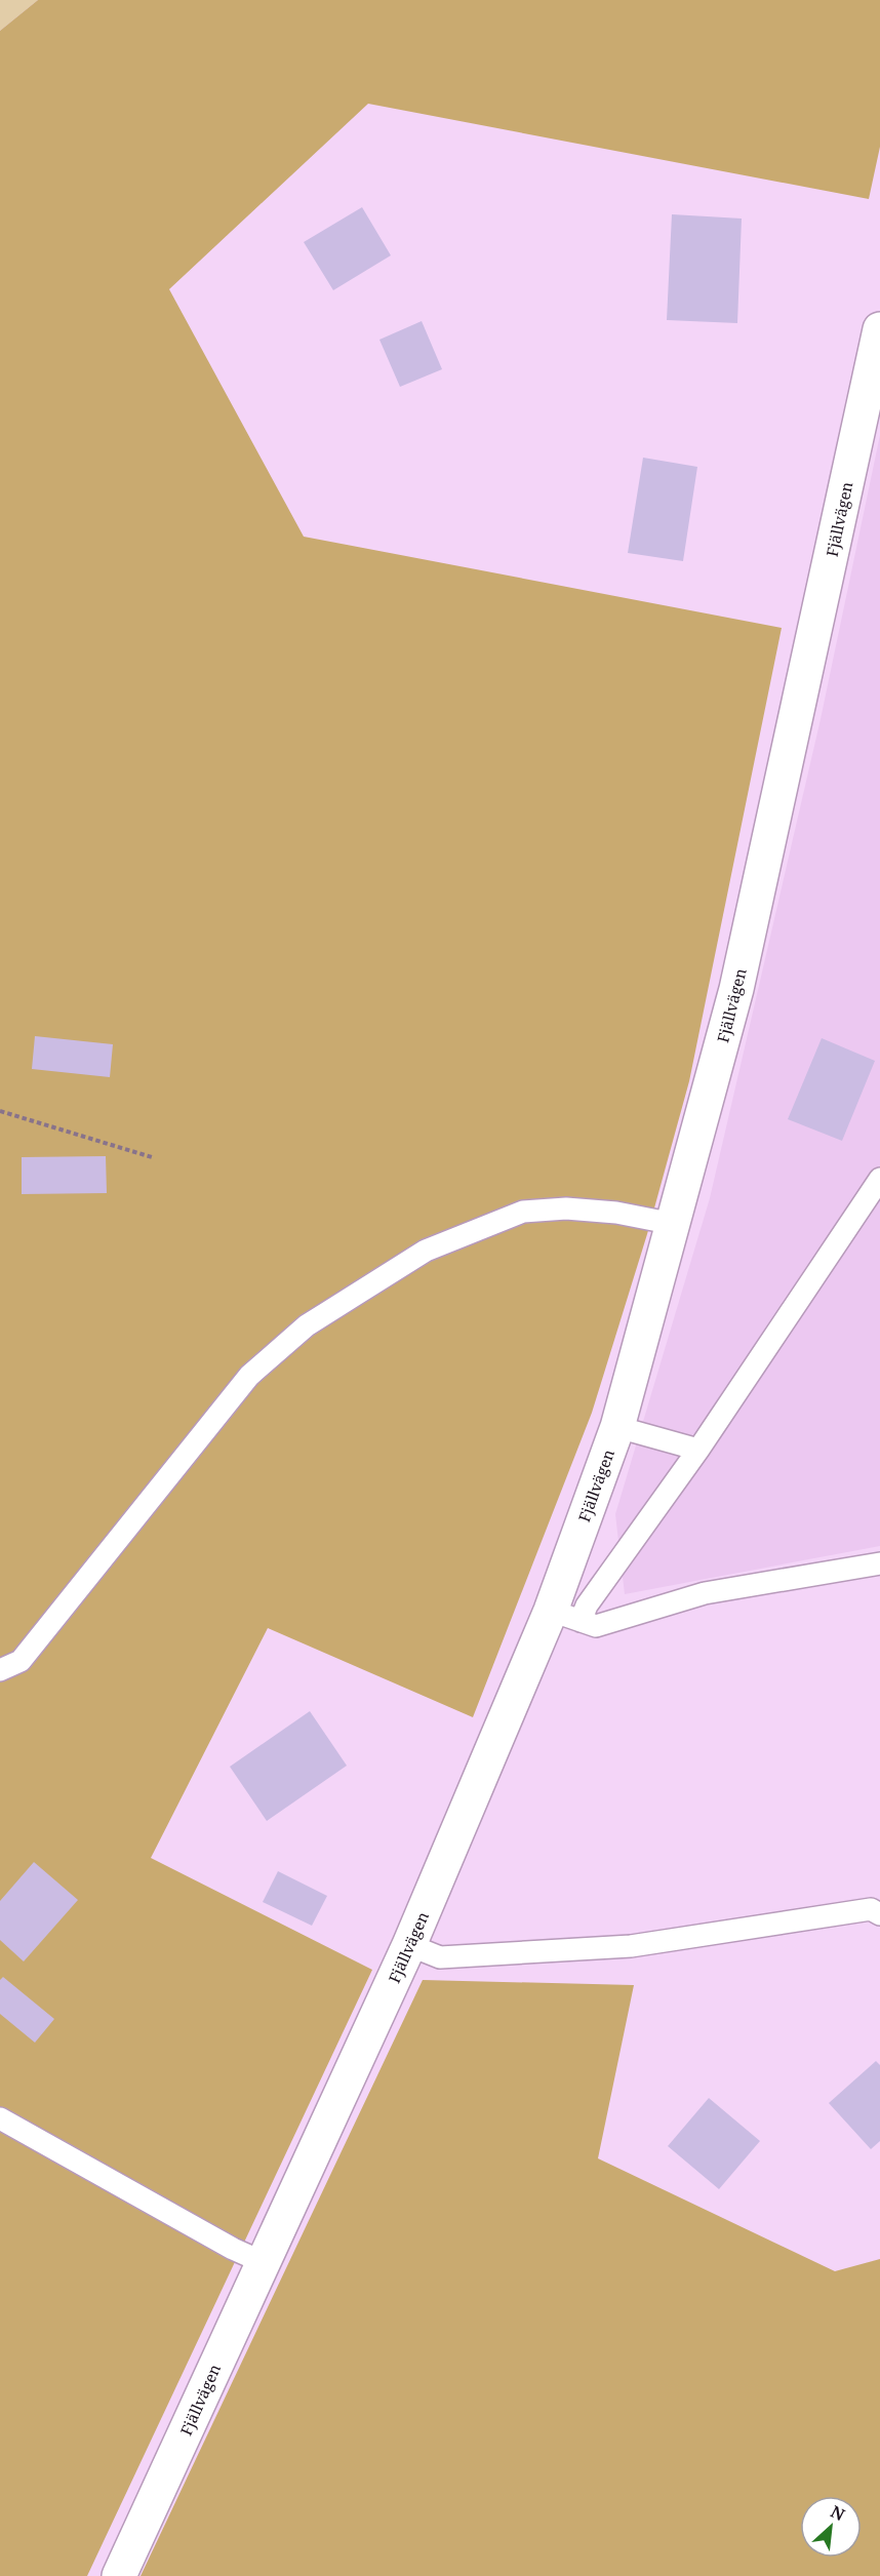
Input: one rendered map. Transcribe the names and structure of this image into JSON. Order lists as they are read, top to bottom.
{
  "streets": {
    "street": ["Fjällvägen"]
  },
  "north": "top right"
}
